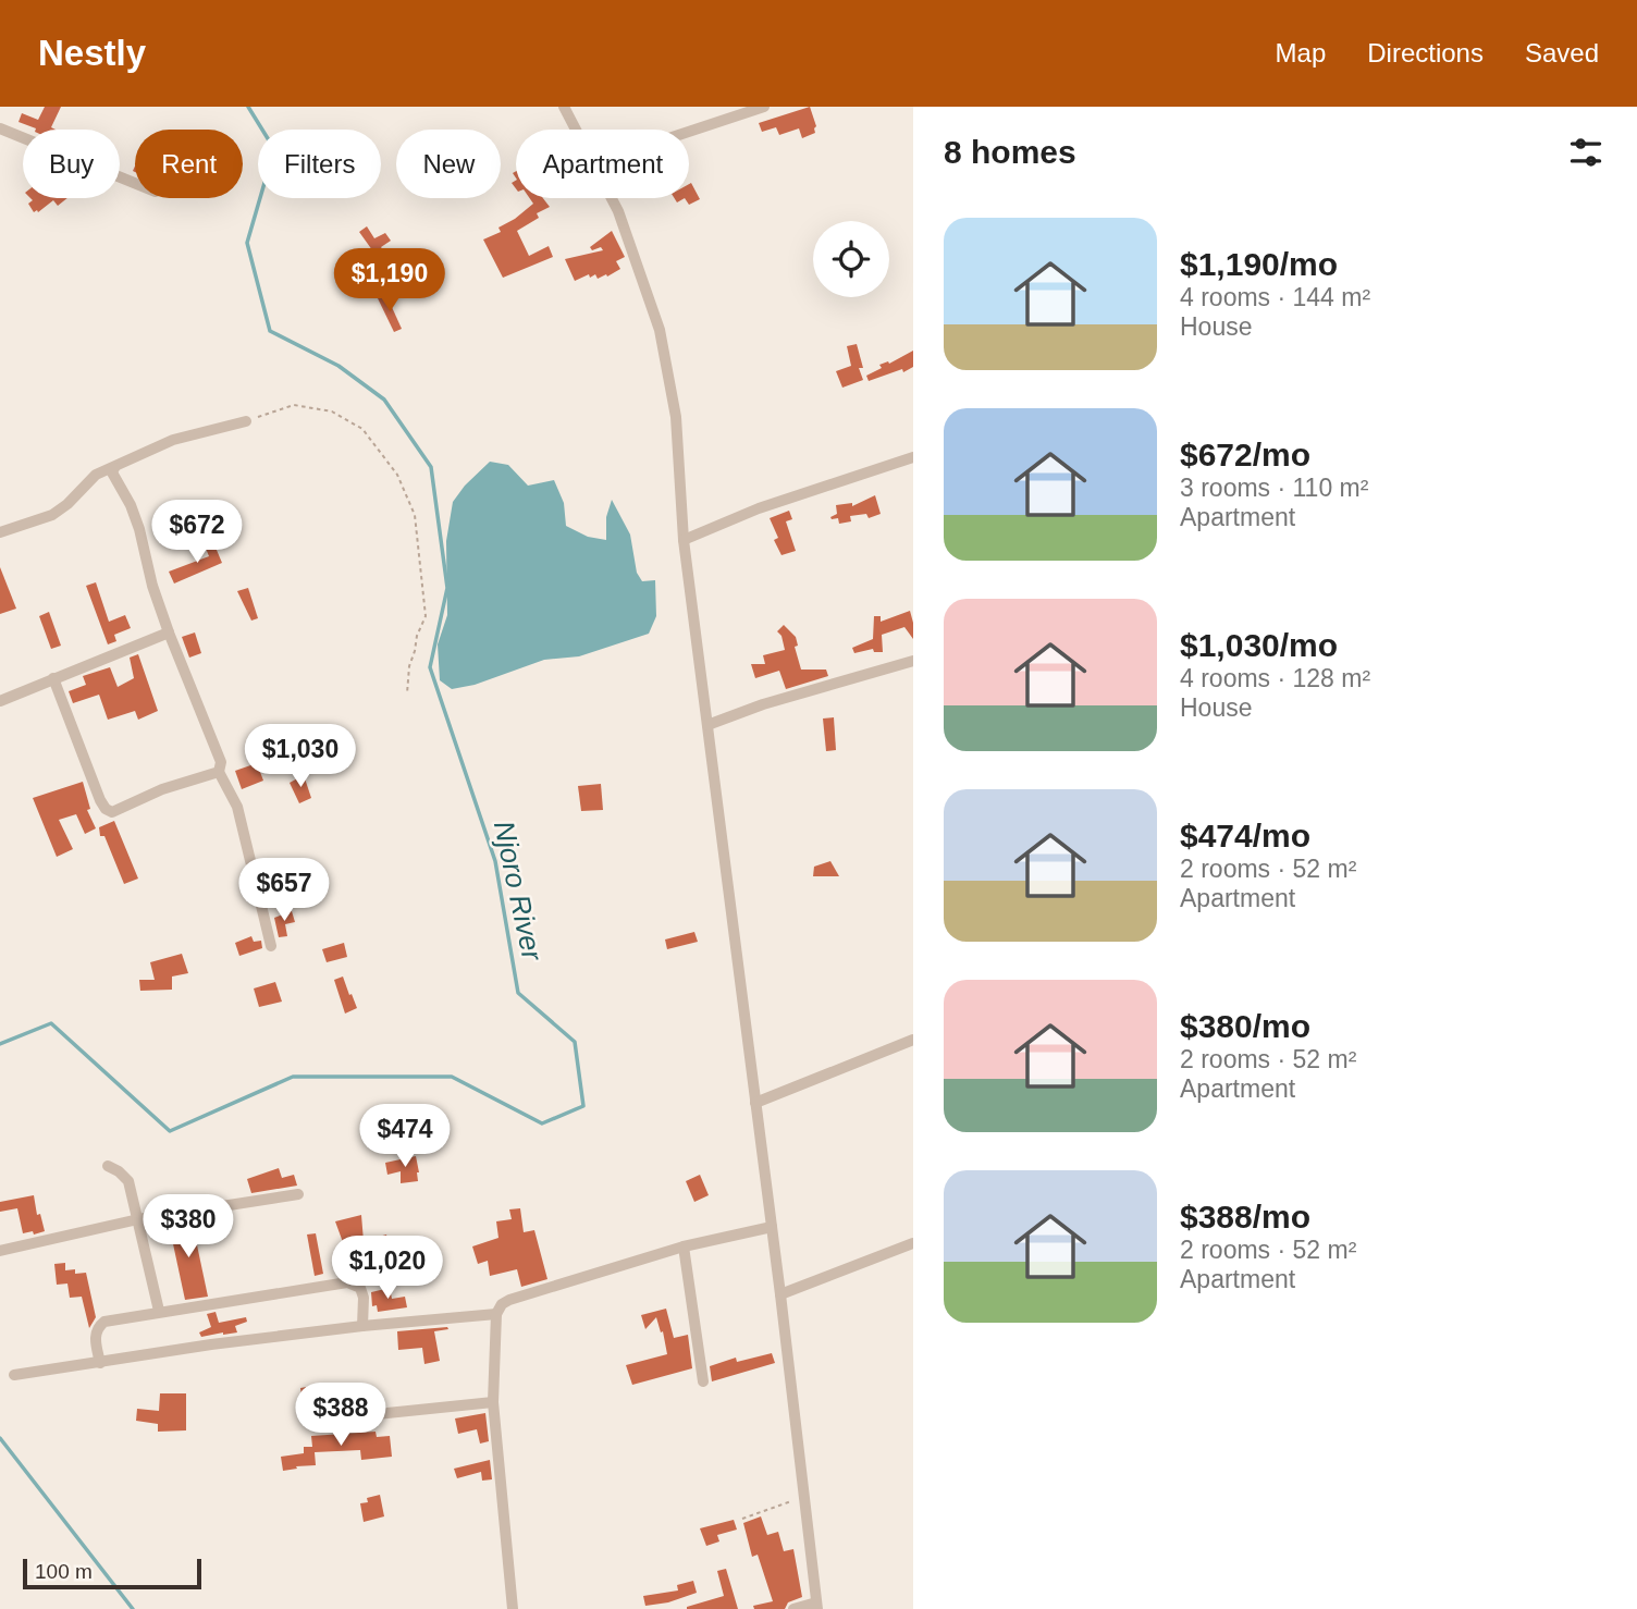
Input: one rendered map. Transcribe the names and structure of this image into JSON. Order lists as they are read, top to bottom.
{
  "water": ["Njoro River"],
  "scale_bar": "100 m",
  "page": {
    "header": "Nestly",
    "nav": ["Map", "Directions", "Saved"],
    "heading": "8 homes",
    "chip": [
      "Buy",
      "Rent",
      "Filters",
      "New",
      "Apartment"
    ],
    "list": [
      {
        "name": "$1,190/mo",
        "note": "4 rooms · 144 m² · House"
      },
      {
        "name": "$672/mo",
        "note": "3 rooms · 110 m² · Apartment"
      },
      {
        "name": "$1,030/mo",
        "note": "4 rooms · 128 m² · House"
      },
      {
        "name": "$474/mo",
        "note": "2 rooms · 52 m² · Apartment"
      },
      {
        "name": "$380/mo",
        "note": "2 rooms · 52 m² · Apartment"
      },
      {
        "name": "$388/mo",
        "note": "2 rooms · 52 m² · Apartment"
      }
    ],
    "price": [
      "$1,190",
      "$672",
      "$1,030",
      "$657",
      "$474",
      "$380",
      "$1,020",
      "$388"
    ],
    "scale": "100 m"
  }
}
